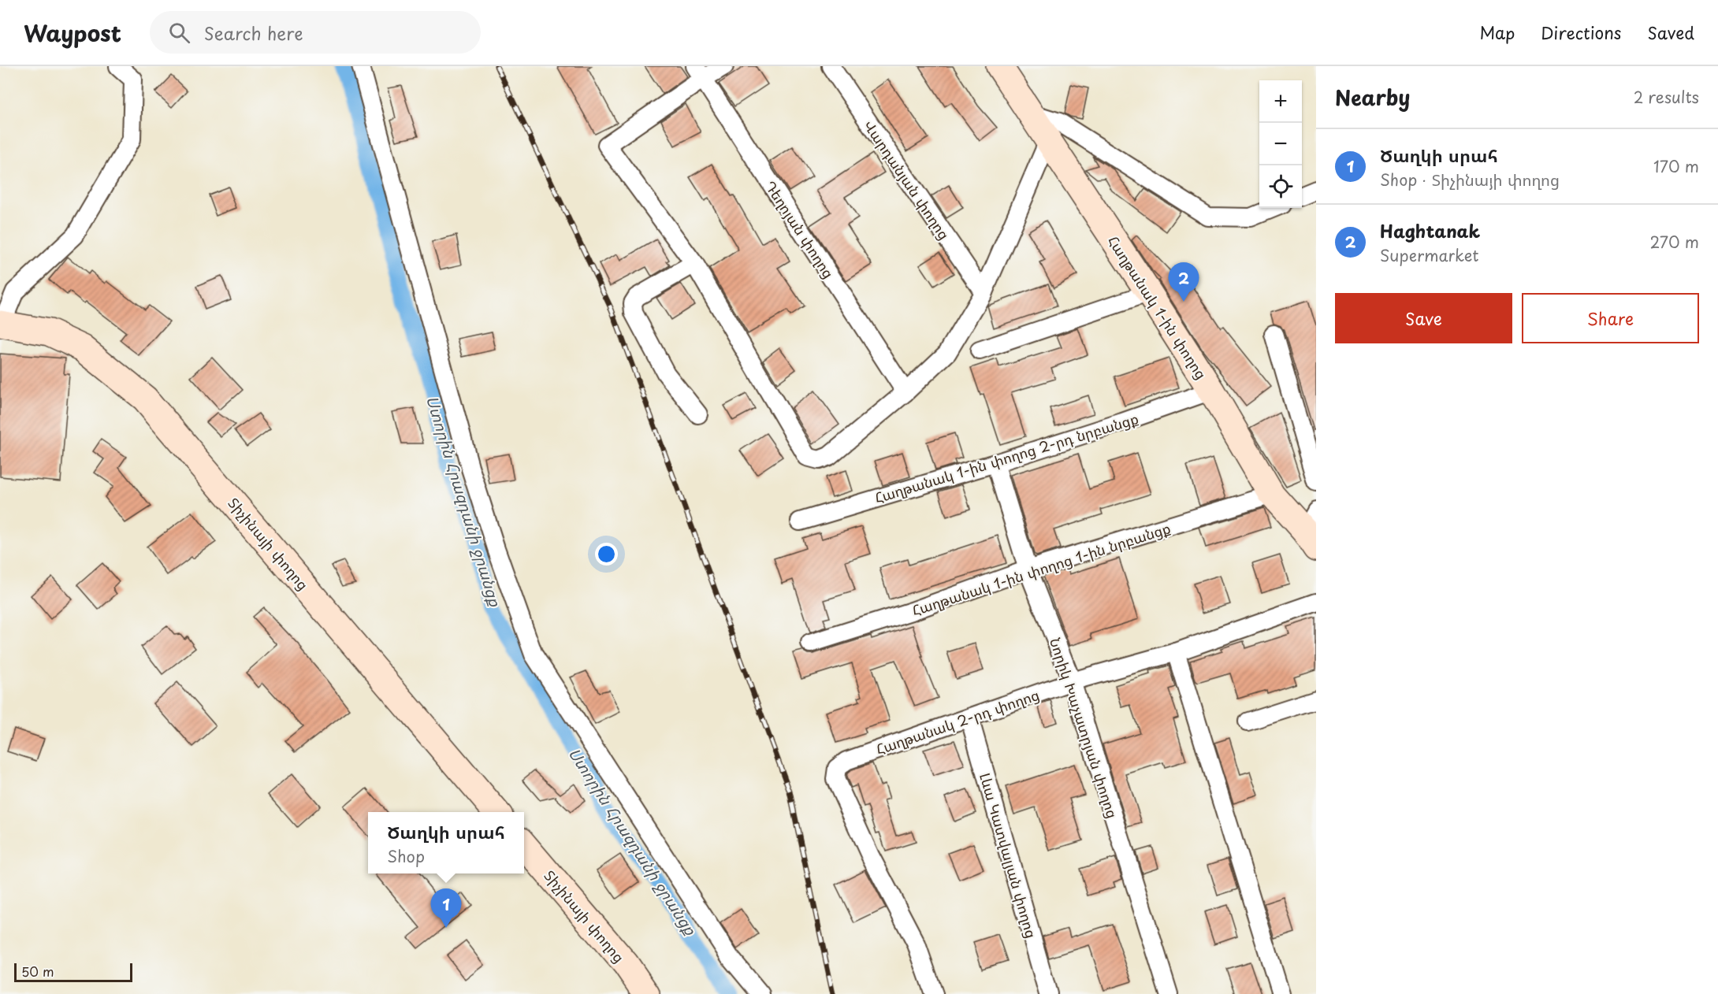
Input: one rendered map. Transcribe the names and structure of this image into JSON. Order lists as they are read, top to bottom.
{
  "streets": {
    "street": [
      "Վարդանյան փողոց",
      "Դեղոյան փողոց",
      "Հաղթանակ 1-ին փողոց",
      "Հաղթանակ 1-ին փողոց 2-րդ նրբանցք",
      "Տիչինայի փողոց",
      "Հաղթանակ 1-ին փողոց 1-ին նրբանցք",
      "Հաղթանակ 2-րդ փողոց",
      "Նորիկ Խաչատրյան փողոց",
      "Լևա Կատվալյան փողոց"
    ]
  },
  "crossings": [
    ["Հաղթանակ 1-ին փողոց", "Հաղթանակ 1-ին փողոց 2-րդ նրբանցք"],
    ["Հաղթանակ 1-ին փողոց", "Հաղթանակ 1-ին փողոց 1-ին նրբանցք"],
    ["Հաղթանակ 1-ին փողոց 2-րդ նրբանցք", "Նորիկ Խաչատրյան փողոց"],
    ["Հաղթանակ 1-ին փողոց 1-ին նրբանցք", "Նորիկ Խաչատրյան փողոց"],
    ["Հաղթանակ 2-րդ փողոց", "Նորիկ Խաչատրյան փողոց"],
    ["Հաղթանակ 2-րդ փողոց", "Լևա Կատվալյան փողոց"]
  ],
  "water": ["Ստորին Հրազդանի ջրանցք"],
  "scale_bar": "50 m",
  "page": {
    "header": "Waypost",
    "search": "Search here",
    "nav": ["Map", "Directions", "Saved"],
    "heading": ["Nearby", "2 results"],
    "map_buttons": ["+", "−"],
    "list": [
      {
        "mark": "1",
        "name": "Ծաղկի սրահ",
        "note": "Shop · Տիչինայի փողոց",
        "value": "170 m"
      },
      {
        "mark": "2",
        "name": "Haghtanak",
        "note": "Supermarket",
        "value": "270 m"
      }
    ],
    "pins": ["2", "1"],
    "buttons": ["Save", "Share"],
    "popup": ["Ծաղկի սրահ", "Shop"],
    "scale": "50 m"
  }
}
